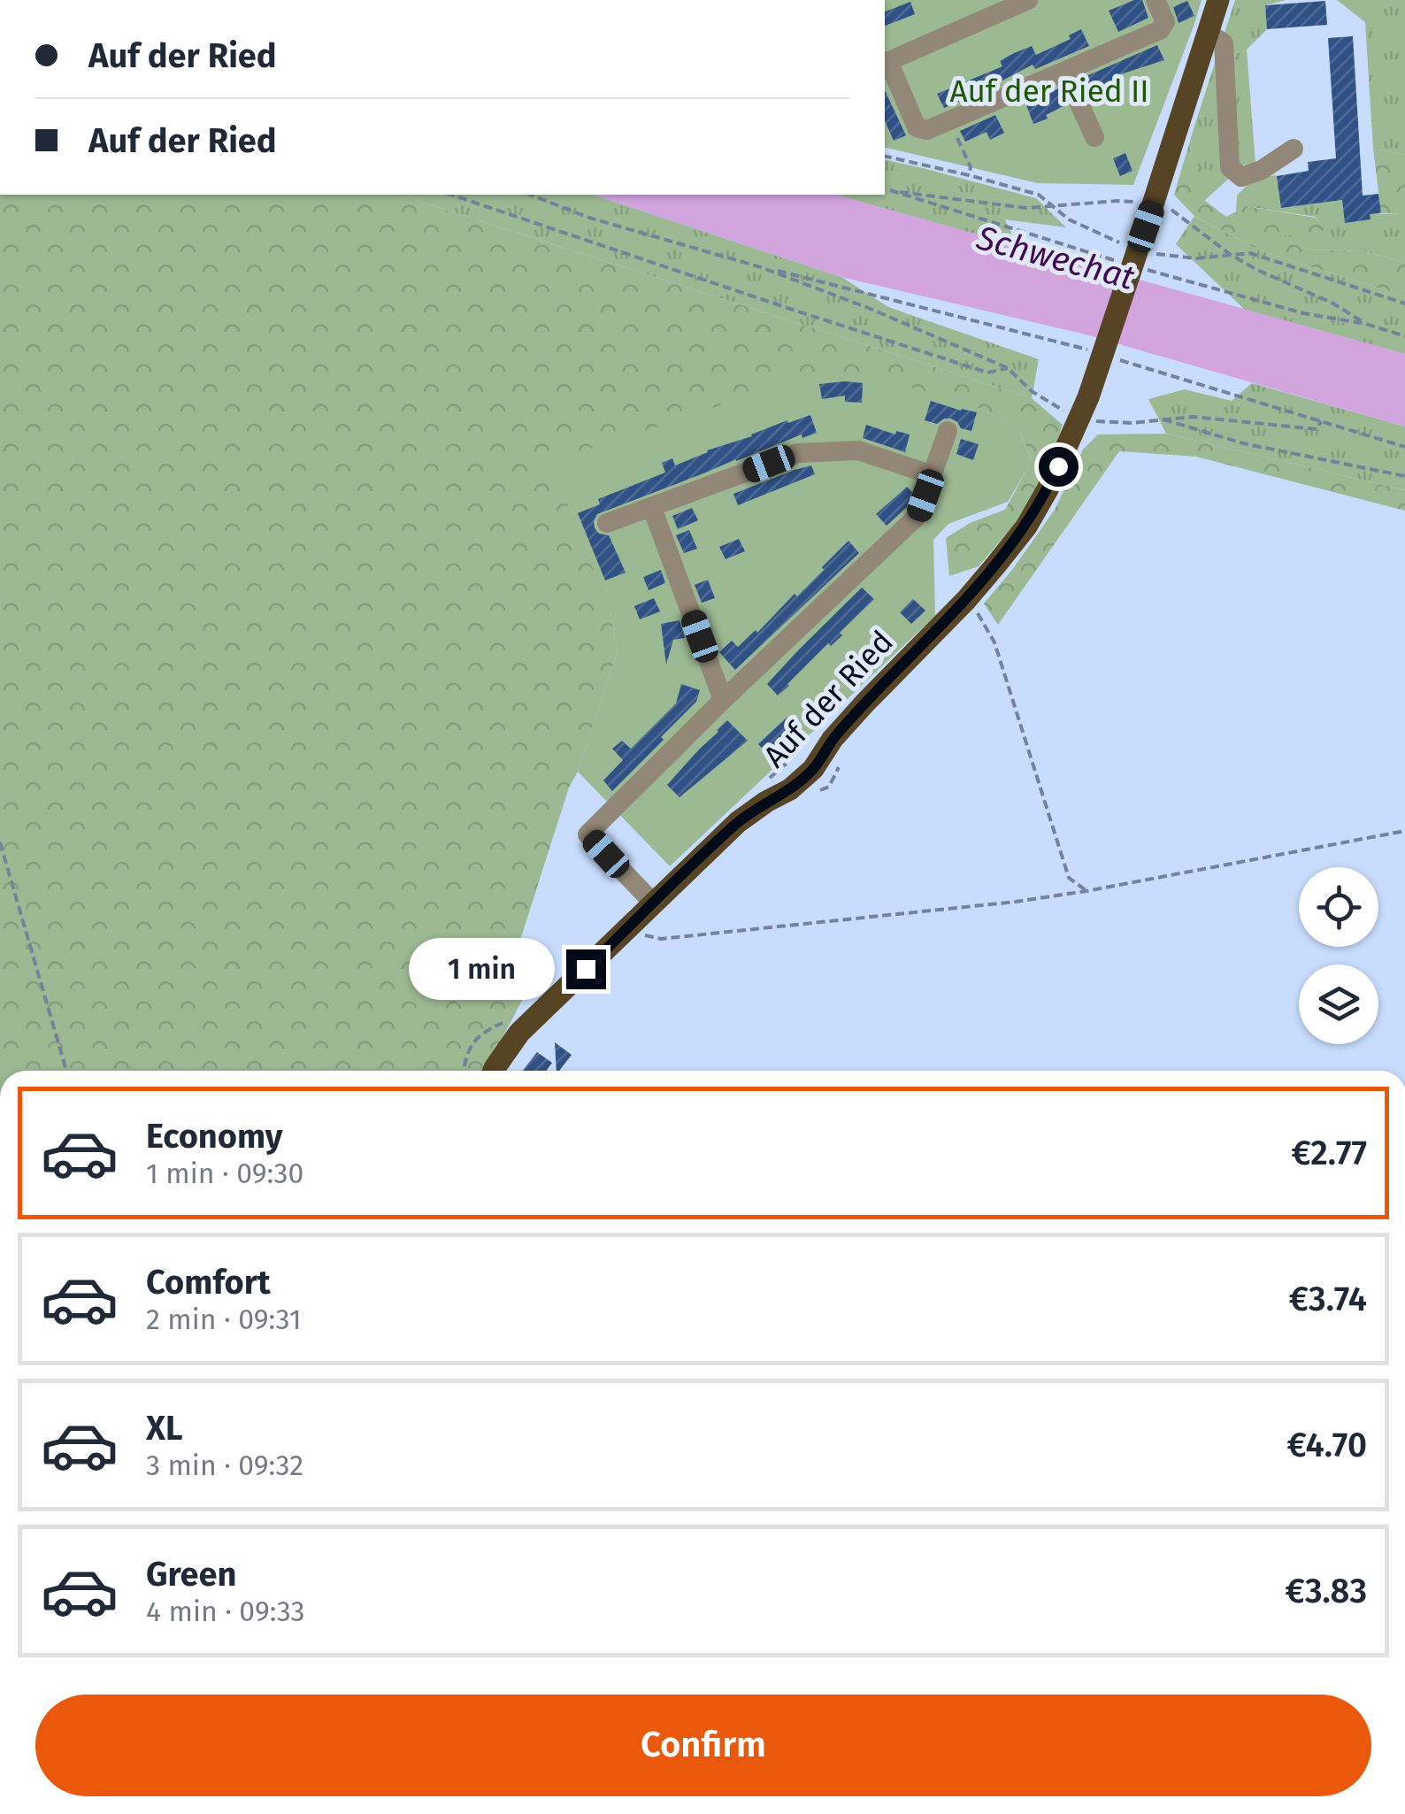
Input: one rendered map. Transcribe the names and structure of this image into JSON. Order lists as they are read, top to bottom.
{
  "streets": {
    "main road": ["Auf der Ried"]
  },
  "water": ["Schwechat"],
  "parks": ["Auf der Ried II"],
  "page": {
    "banner": ["Auf der Ried", "Auf der Ried"],
    "bubble": "1 min",
    "list": [
      {
        "name": "Economy",
        "note": "1 min · 09:30",
        "value": "€2.77"
      },
      {
        "name": "Comfort",
        "note": "2 min · 09:31",
        "value": "€3.74"
      },
      {
        "name": "XL",
        "note": "3 min · 09:32",
        "value": "€4.70"
      },
      {
        "name": "Green",
        "note": "4 min · 09:33",
        "value": "€3.83"
      }
    ],
    "buttons": "Confirm"
  }
}
